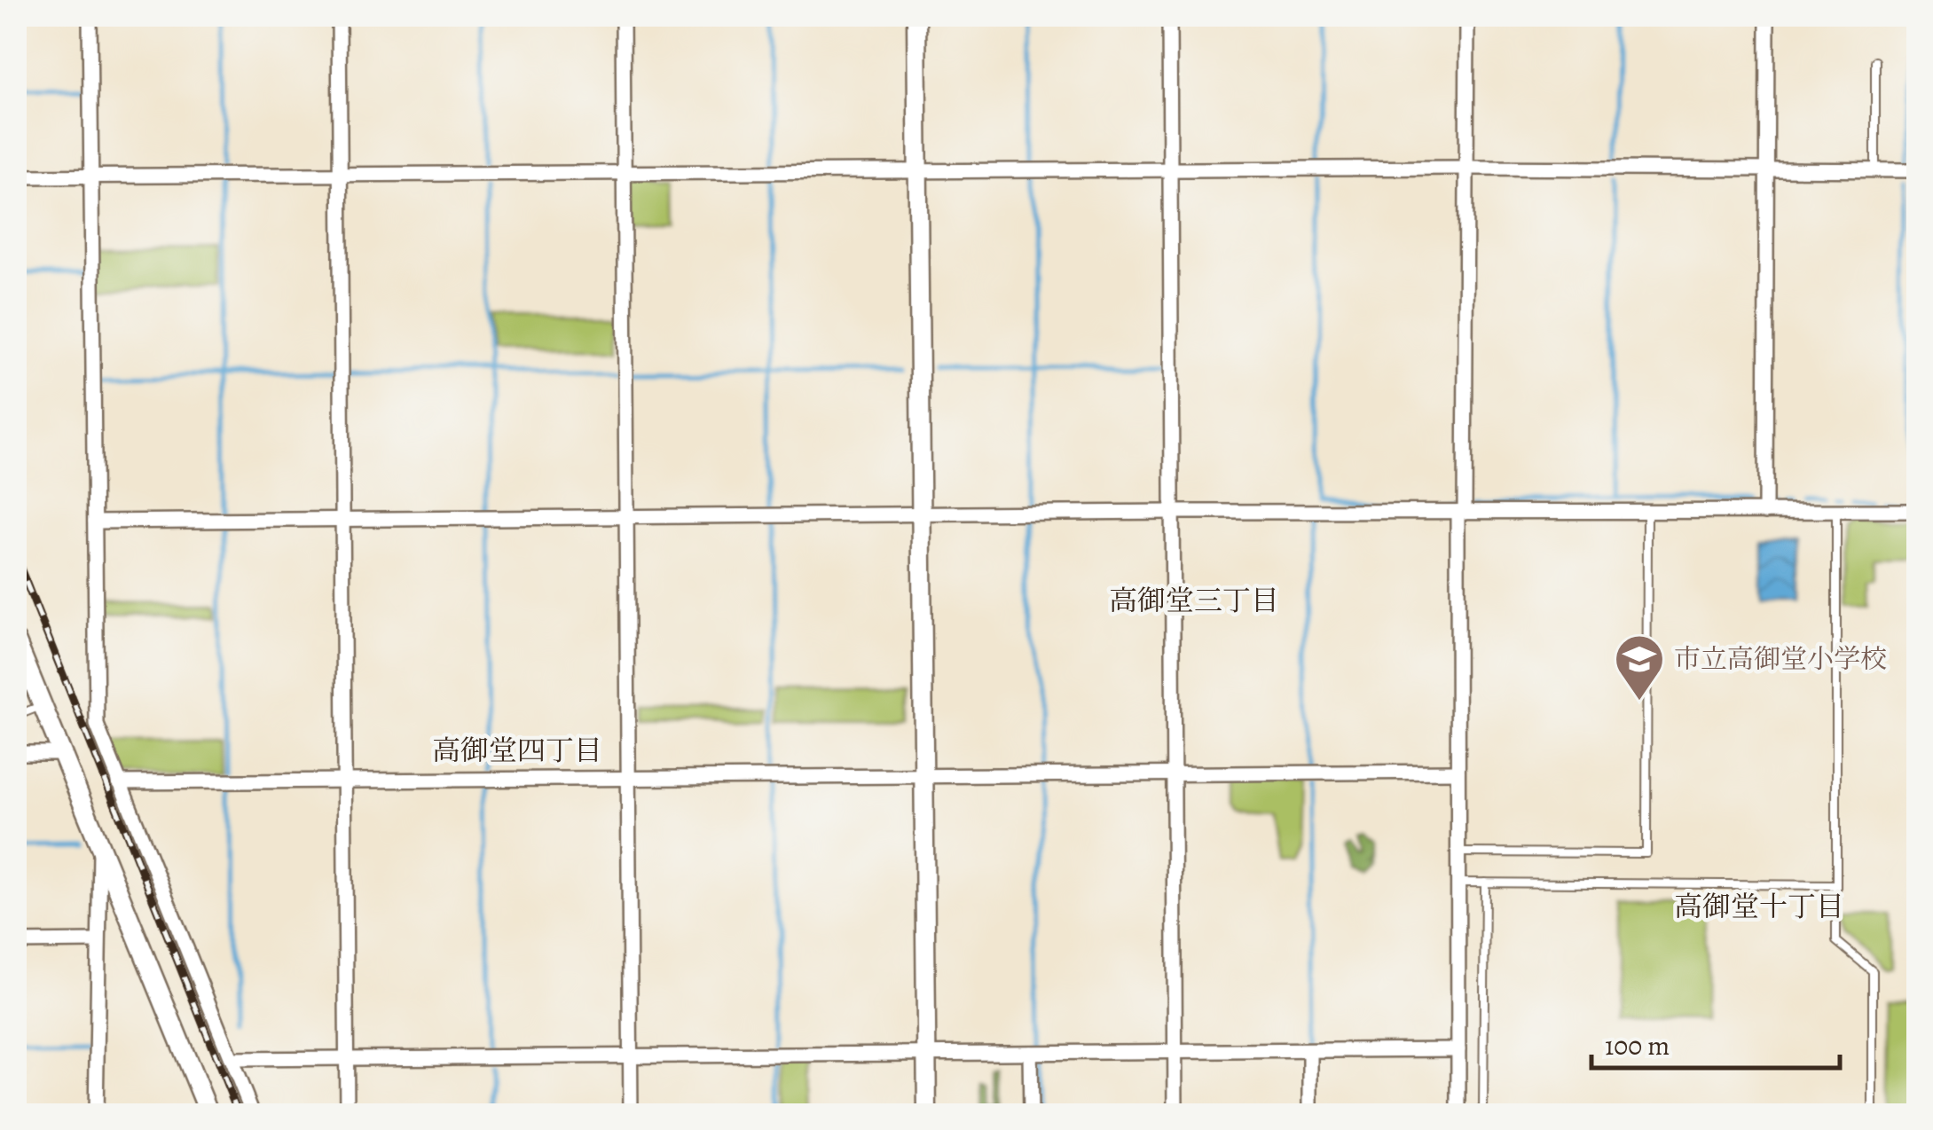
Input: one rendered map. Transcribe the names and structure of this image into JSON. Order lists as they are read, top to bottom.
{
  "districts": ["高御堂三丁目", "高御堂四丁目", "高御堂十丁目"],
  "places": {
    "school or university": ["市立高御堂小学校"]
  },
  "scale_bar": "100 m"
}
